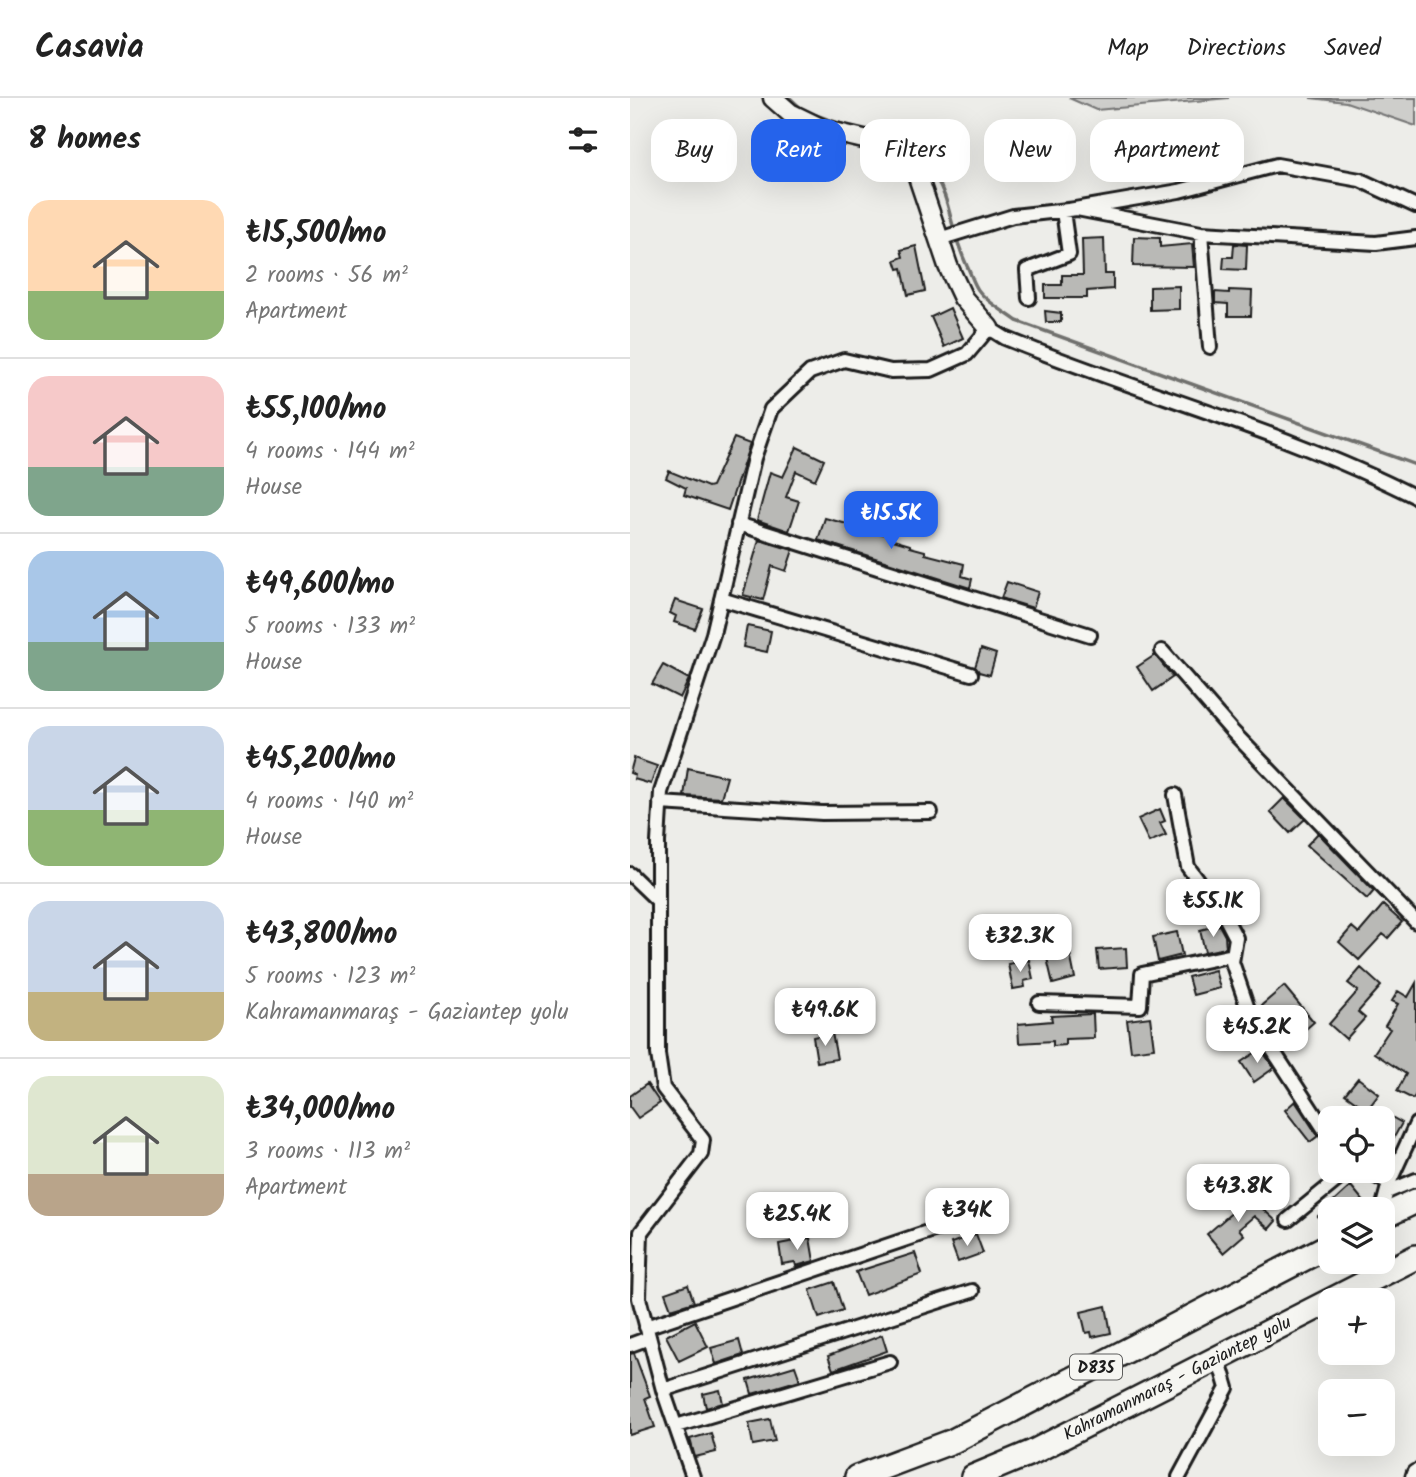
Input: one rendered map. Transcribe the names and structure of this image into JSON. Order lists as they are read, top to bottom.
{
  "streets": {
    "highway": ["D835", "Kahramanmaraş - Gaziantep yolu"]
  },
  "page": {
    "header": "Casavia",
    "nav": ["Map", "Directions", "Saved"],
    "heading": "8 homes",
    "chip": [
      "Buy",
      "Rent",
      "Filters",
      "New",
      "Apartment"
    ],
    "list": [
      {
        "name": "₺15,500/mo",
        "note": "2 rooms · 56 m² · Apartment"
      },
      {
        "name": "₺55,100/mo",
        "note": "4 rooms · 144 m² · House"
      },
      {
        "name": "₺49,600/mo",
        "note": "5 rooms · 133 m² · House"
      },
      {
        "name": "₺45,200/mo",
        "note": "4 rooms · 140 m² · House"
      },
      {
        "name": "₺43,800/mo",
        "note": "5 rooms · 123 m² · Kahramanmaraş - Gaziantep yolu"
      },
      {
        "name": "₺34,000/mo",
        "note": "3 rooms · 113 m² · Apartment"
      }
    ],
    "price": [
      "₺15.5K",
      "₺55.1K",
      "₺32.3K",
      "₺49.6K",
      "₺45.2K",
      "₺43.8K",
      "₺34K",
      "₺25.4K"
    ],
    "map_buttons": ["+", "−"]
  }
}
